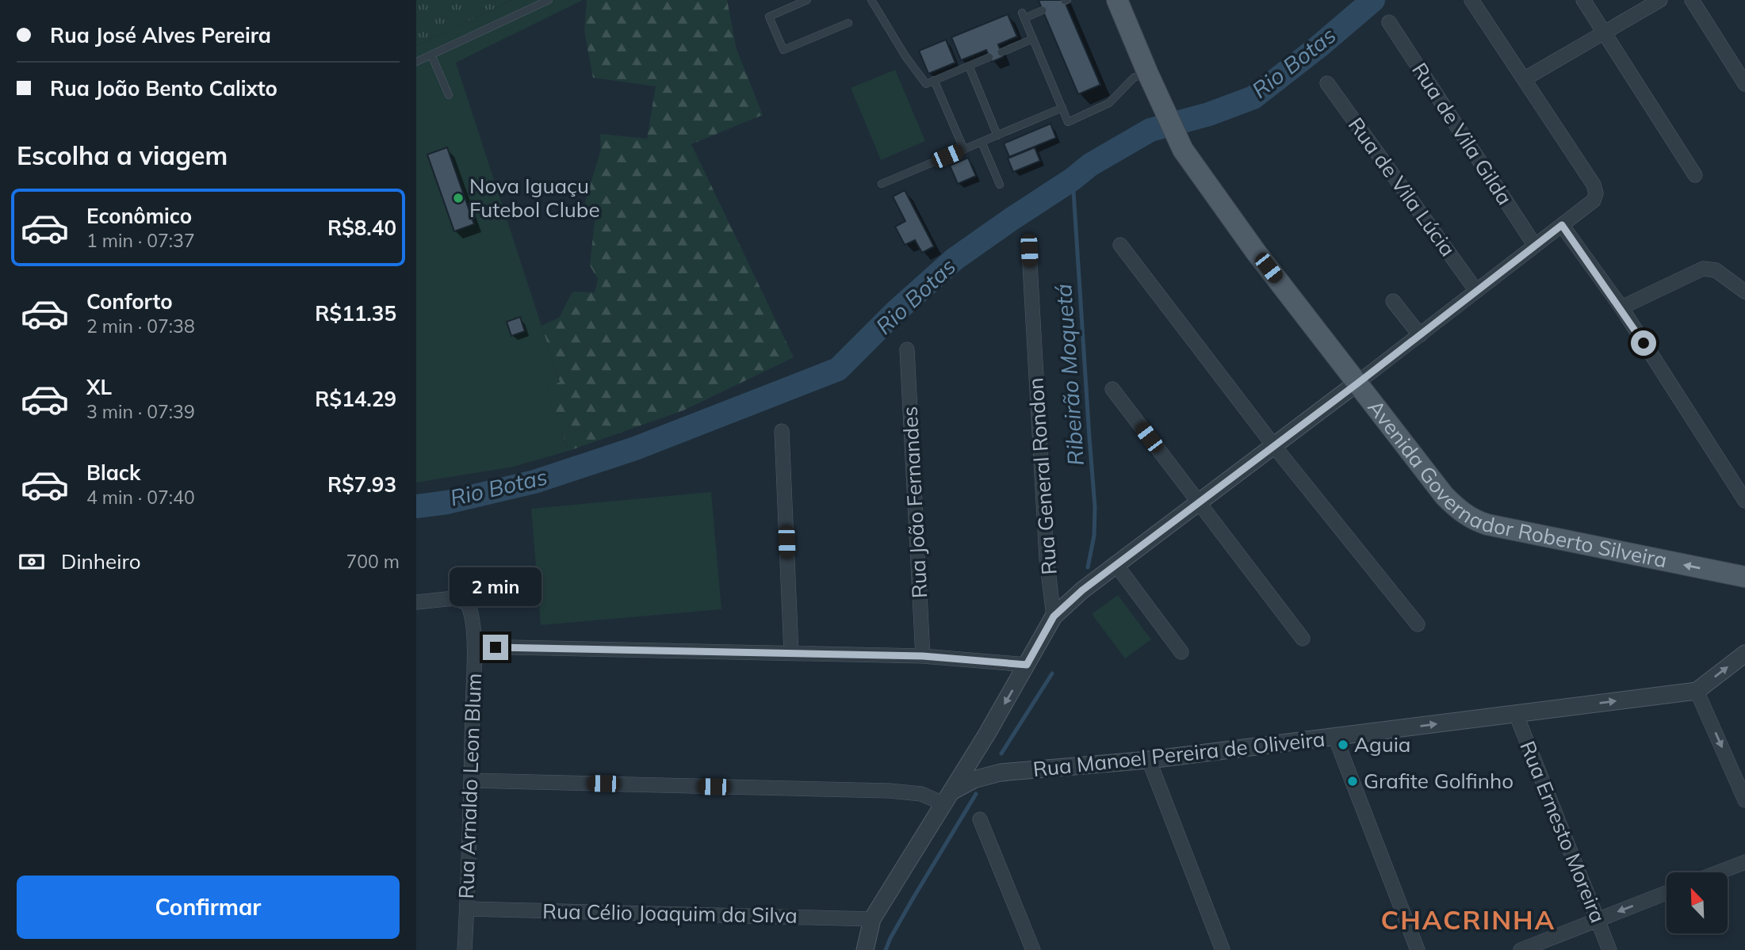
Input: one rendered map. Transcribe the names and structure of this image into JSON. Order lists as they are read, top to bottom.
{
  "streets": {
    "main road": ["Avenida Governador Roberto Silveira"],
    "street": [
      "Rua de Vila Gilda",
      "Rua de Vila Lúcia",
      "Rua General Rondon",
      "Rua João Fernandes",
      "Rua Manoel Pereira de Oliveira",
      "Rua Arnaldo Leon Blum",
      "Rua Ernesto Moreira",
      "Rua Célio Joaquim da Silva"
    ]
  },
  "crossings": [
    ["Rua Manoel Pereira de Oliveira", "Rua Ernesto Moreira"],
    ["Rua Arnaldo Leon Blum", "Rua Célio Joaquim da Silva"]
  ],
  "one_way": ["Avenida Governador Roberto Silveira", "Rua Manoel Pereira de Oliveira"],
  "districts": ["CHACRINHA"],
  "water": ["Rio Botas", "Ribeirão Moquetá"],
  "places": ["Nova Iguaçu Futebol Clube", "Aguia", "Grafite Golfinho"],
  "north": "top left",
  "page": {
    "banner": ["Rua José Alves Pereira", "Rua João Bento Calixto"],
    "heading": "Escolha a viagem",
    "list": [
      {
        "name": "Econômico",
        "note": "1 min · 07:37",
        "value": "R$8.40"
      },
      {
        "name": "Conforto",
        "note": "2 min · 07:38",
        "value": "R$11.35"
      },
      {
        "name": "XL",
        "note": "3 min · 07:39",
        "value": "R$14.29"
      },
      {
        "name": "Black",
        "note": "4 min · 07:40",
        "value": "R$7.93"
      }
    ],
    "pay": ["Dinheiro", "700 m"],
    "bubble": "2 min",
    "buttons": "Confirmar"
  }
}
